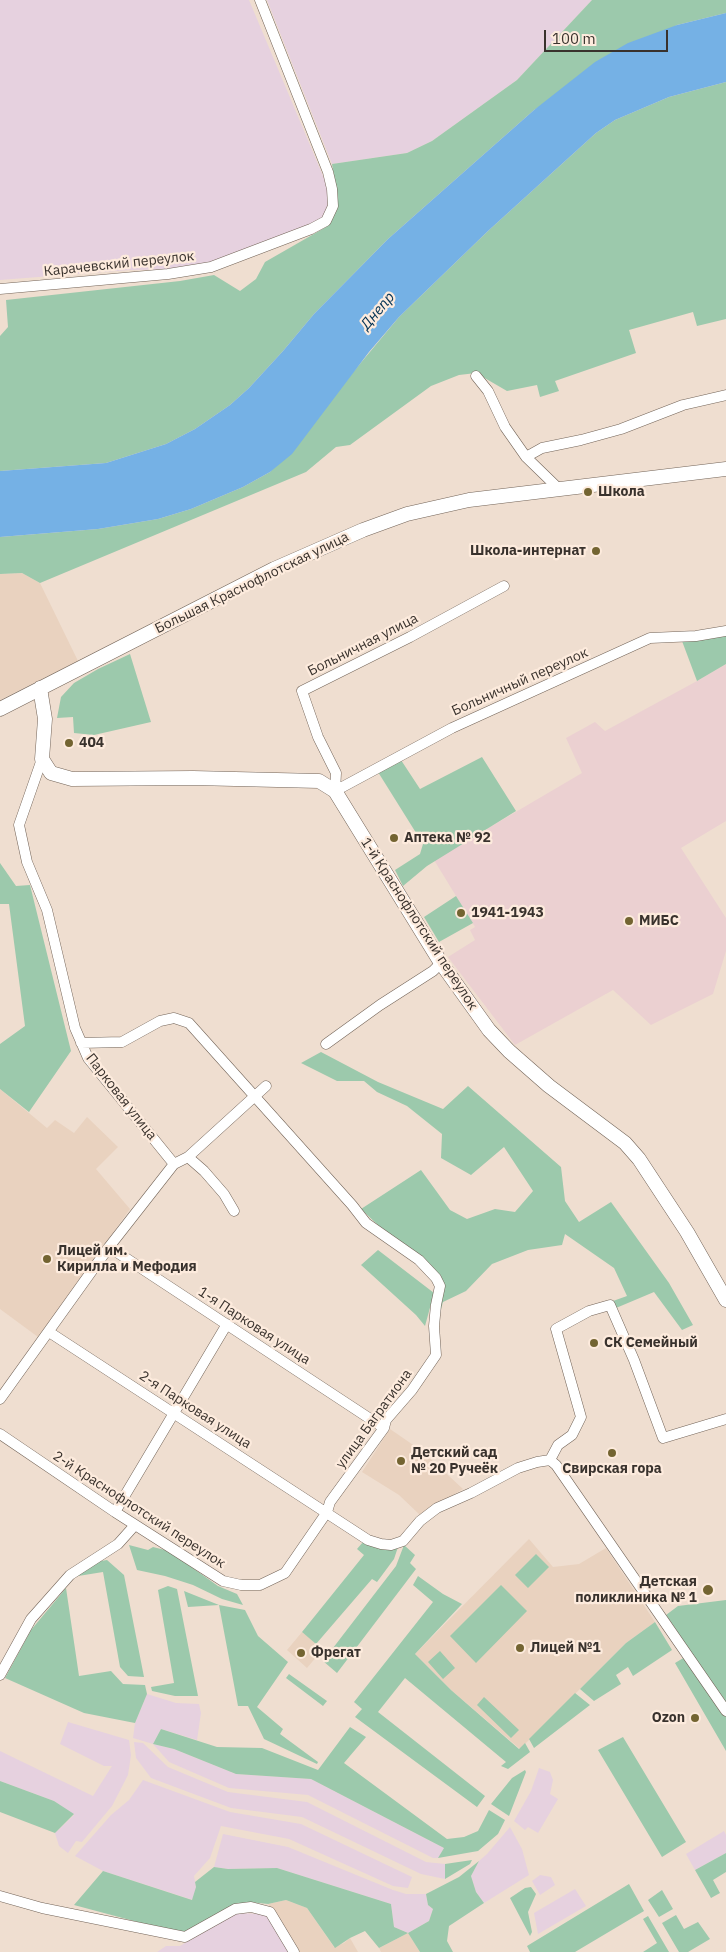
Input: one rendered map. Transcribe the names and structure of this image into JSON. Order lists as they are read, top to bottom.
{
  "streets": {
    "street": [
      "Карачевский переулок",
      "Большая Краснофлотская улица",
      "Больничная улица",
      "Больничный переулок",
      "1-й Краснофлотский переулок",
      "Парковая улица",
      "1-я Парковая улица",
      "2-я Парковая улица",
      "улица Багратиона",
      "2-й Краснофлотский переулок"
    ]
  },
  "crossings": [
    ["Большая Краснофлотская улица", "Парковая улица"],
    ["Больничная улица", "Больничный переулок"],
    ["Больничная улица", "1-й Краснофлотский переулок"],
    ["Больничный переулок", "1-й Краснофлотский переулок"],
    ["Парковая улица", "улица Багратиона"],
    ["1-я Парковая улица", "улица Багратиона"],
    ["2-я Парковая улица", "улица Багратиона"],
    ["2-я Парковая улица", "2-й Краснофлотский переулок"],
    ["улица Багратиона", "2-й Краснофлотский переулок"]
  ],
  "water": ["Днепр"],
  "places": [
    "Школа",
    "Школа-интернат",
    "404",
    "Аптека № 92",
    "1941-1943",
    "МИБС",
    "Лицей им. Кирилла и Мефодия",
    "СК Семейный",
    "Свирская гора",
    "Детский сад № 20 Ручеёк",
    "Детская поликлиника № 1",
    "Лицей №1",
    "Фрегат",
    "Ozon"
  ],
  "scale_bar": "100 m"
}
